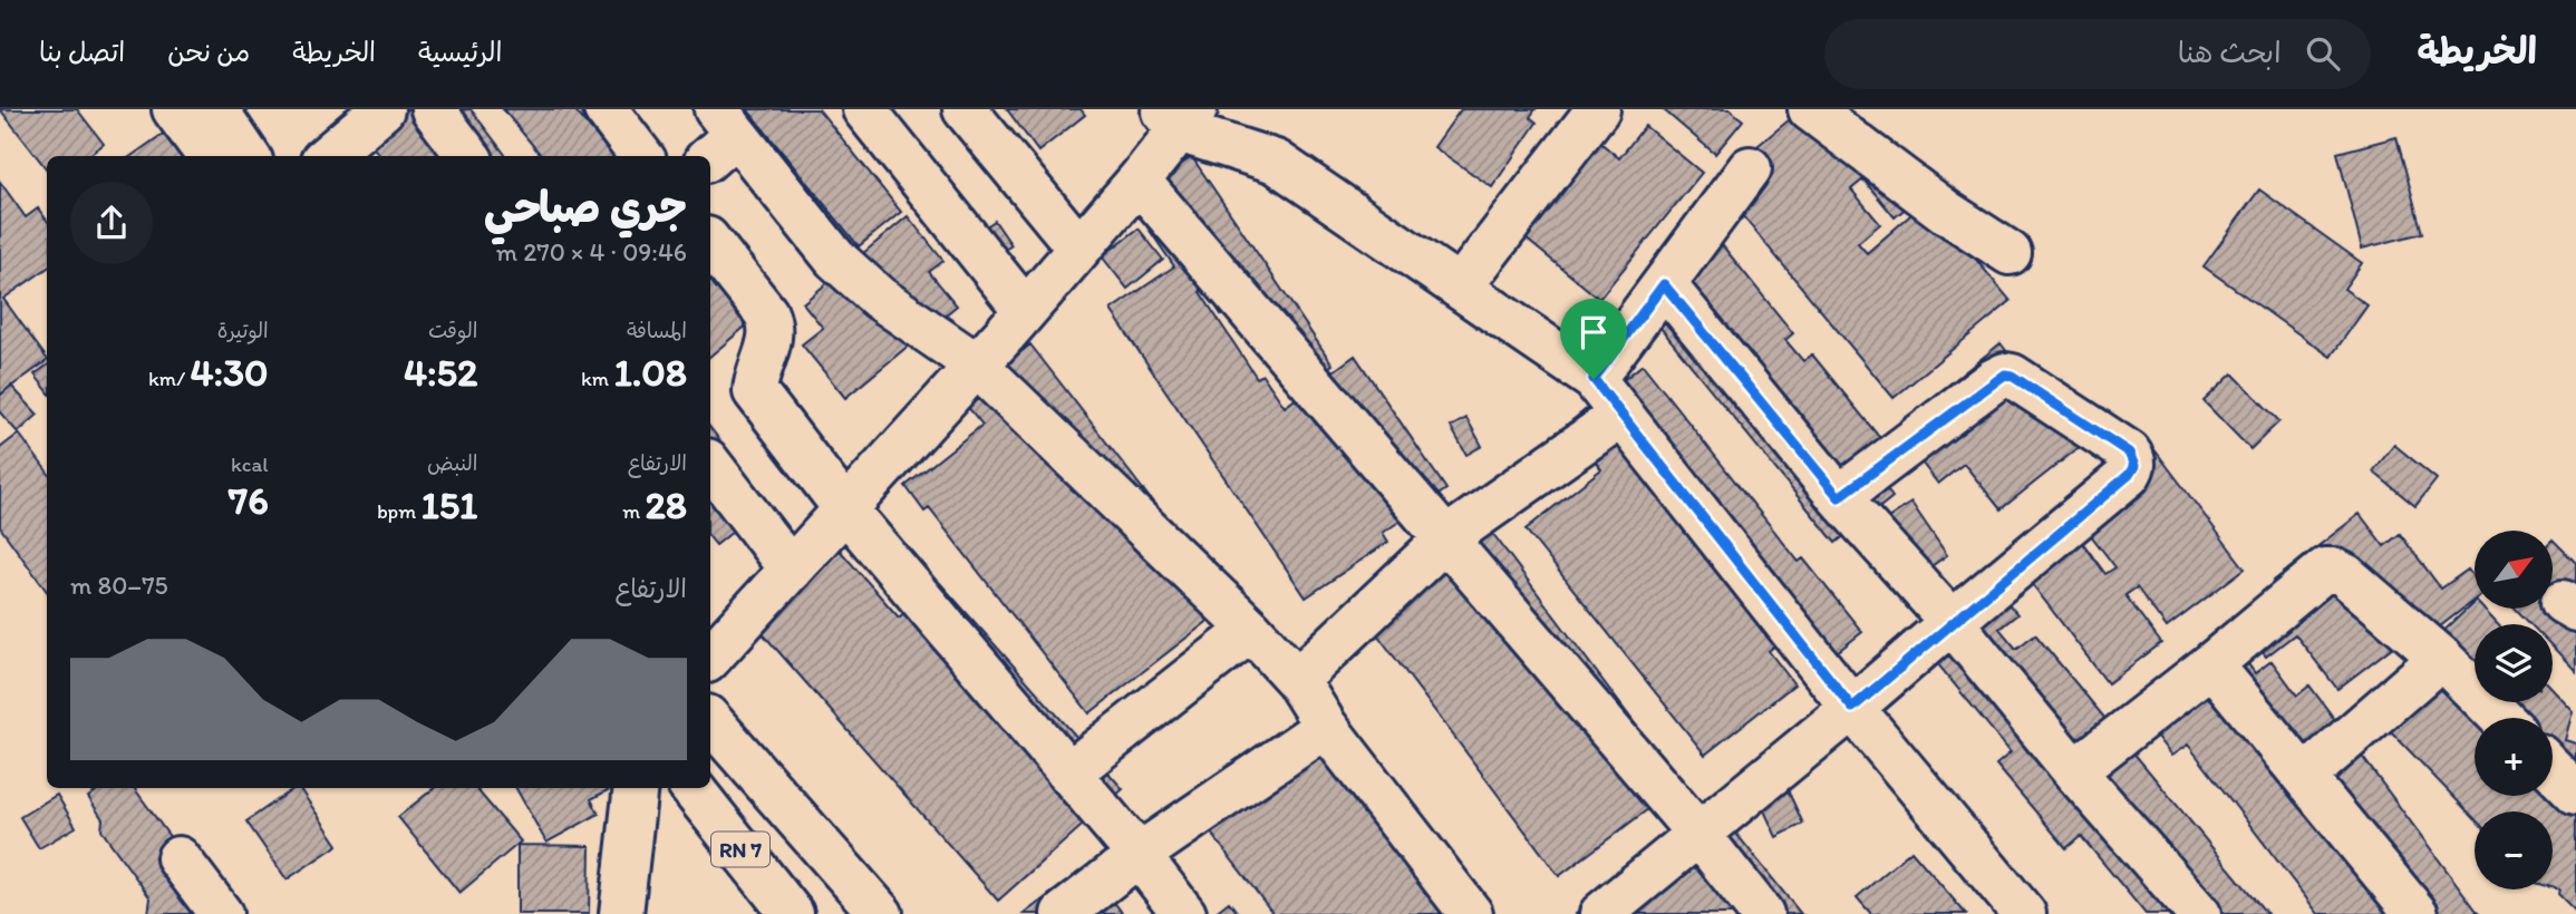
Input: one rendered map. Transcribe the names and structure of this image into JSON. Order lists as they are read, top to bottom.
{
  "streets": {
    "street": ["RN 7"]
  },
  "north": "top right",
  "page": {
    "header": "الخريطة",
    "search": "ابحث هنا",
    "nav": [
      "الرئيسية",
      "الخريطة",
      "من نحن",
      "اتصل بنا"
    ],
    "heading": ["جري صباحي", "09:46 · 4 × 270 m"],
    "stats": [
      ["المسافة", "1.08 km"],
      ["الوقت", "4:52"],
      ["الوتيرة", "4:30 /km"],
      ["الارتفاع", "28 m"],
      ["النبض", "151 bpm"],
      ["kcal", "76"]
    ],
    "map_buttons": ["+", "−"],
    "chart": ["الارتفاع", "75–80 m"]
  }
}
